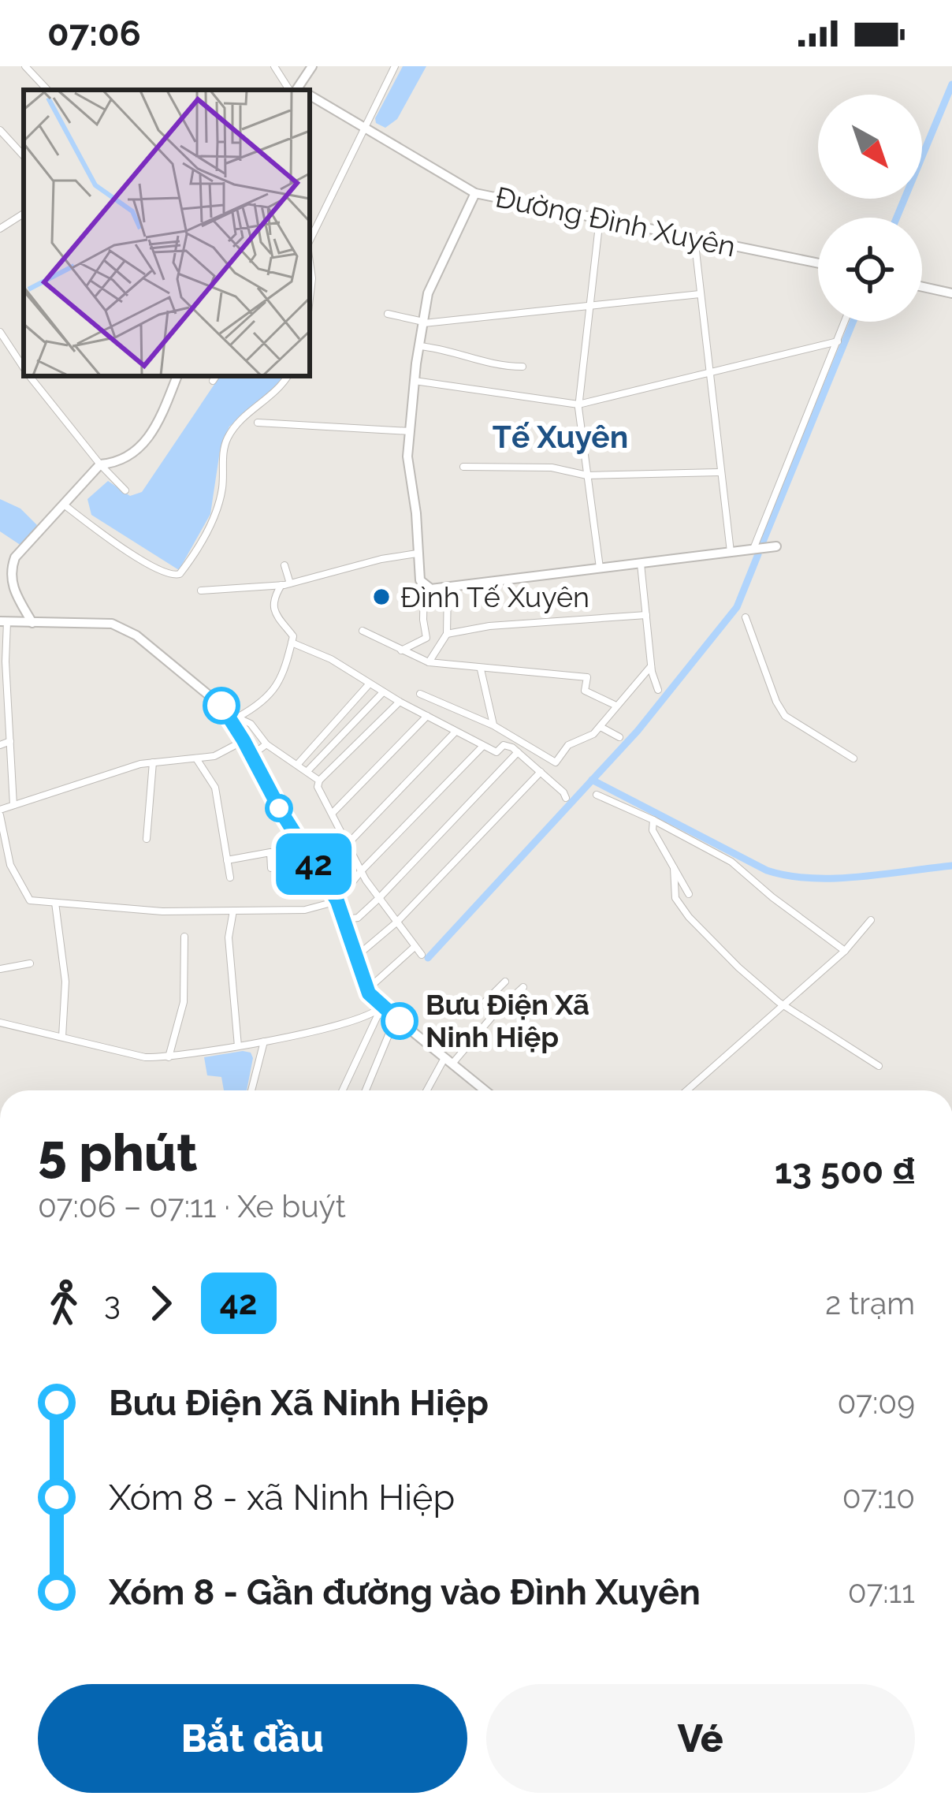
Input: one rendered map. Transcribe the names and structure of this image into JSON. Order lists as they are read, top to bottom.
{
  "streets": {
    "street": ["Đường Đình Xuyên"]
  },
  "districts": ["Tế Xuyên"],
  "places": ["Đình Tế Xuyên", "Bưu Điện Xã Ninh Hiệp"],
  "lines": ["bus line 42"],
  "north": "bottom right",
  "page": {
    "status": "07:06",
    "on_map": "42",
    "heading": ["5 phút", "07:06 – 07:11 · Xe buýt", "13 500 ₫"],
    "legs": ["3", "42", "2 trạm"],
    "list": [
      {
        "name": "Bưu Điện Xã Ninh Hiệp",
        "value": "07:09"
      },
      {
        "name": "Xóm 8 - xã Ninh Hiệp",
        "value": "07:10"
      },
      {
        "name": "Xóm 8 - Gần đường vào Đình Xuyên",
        "value": "07:11"
      }
    ],
    "buttons": ["Bắt đầu", "Vé"]
  }
}
